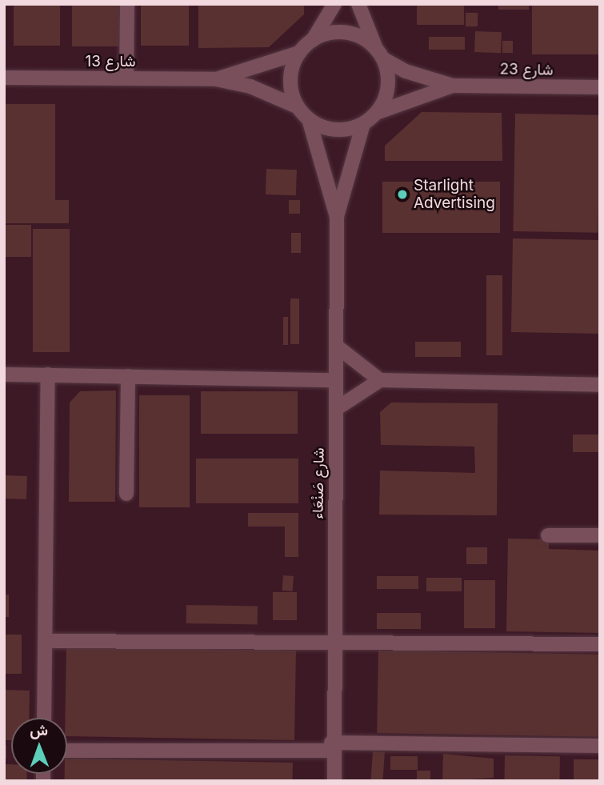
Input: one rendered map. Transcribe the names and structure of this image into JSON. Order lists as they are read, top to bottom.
{
  "streets": {
    "street": ["شارع 13", "شارع 23", "شارع صَنْعَاء"]
  },
  "crossings": [
    ["شارع 13", "شارع 23"],
    ["شارع 13", "شارع صَنْعَاء"],
    ["شارع 23", "شارع صَنْعَاء"]
  ],
  "places": ["Starlight Advertising"],
  "north": "top"
}
